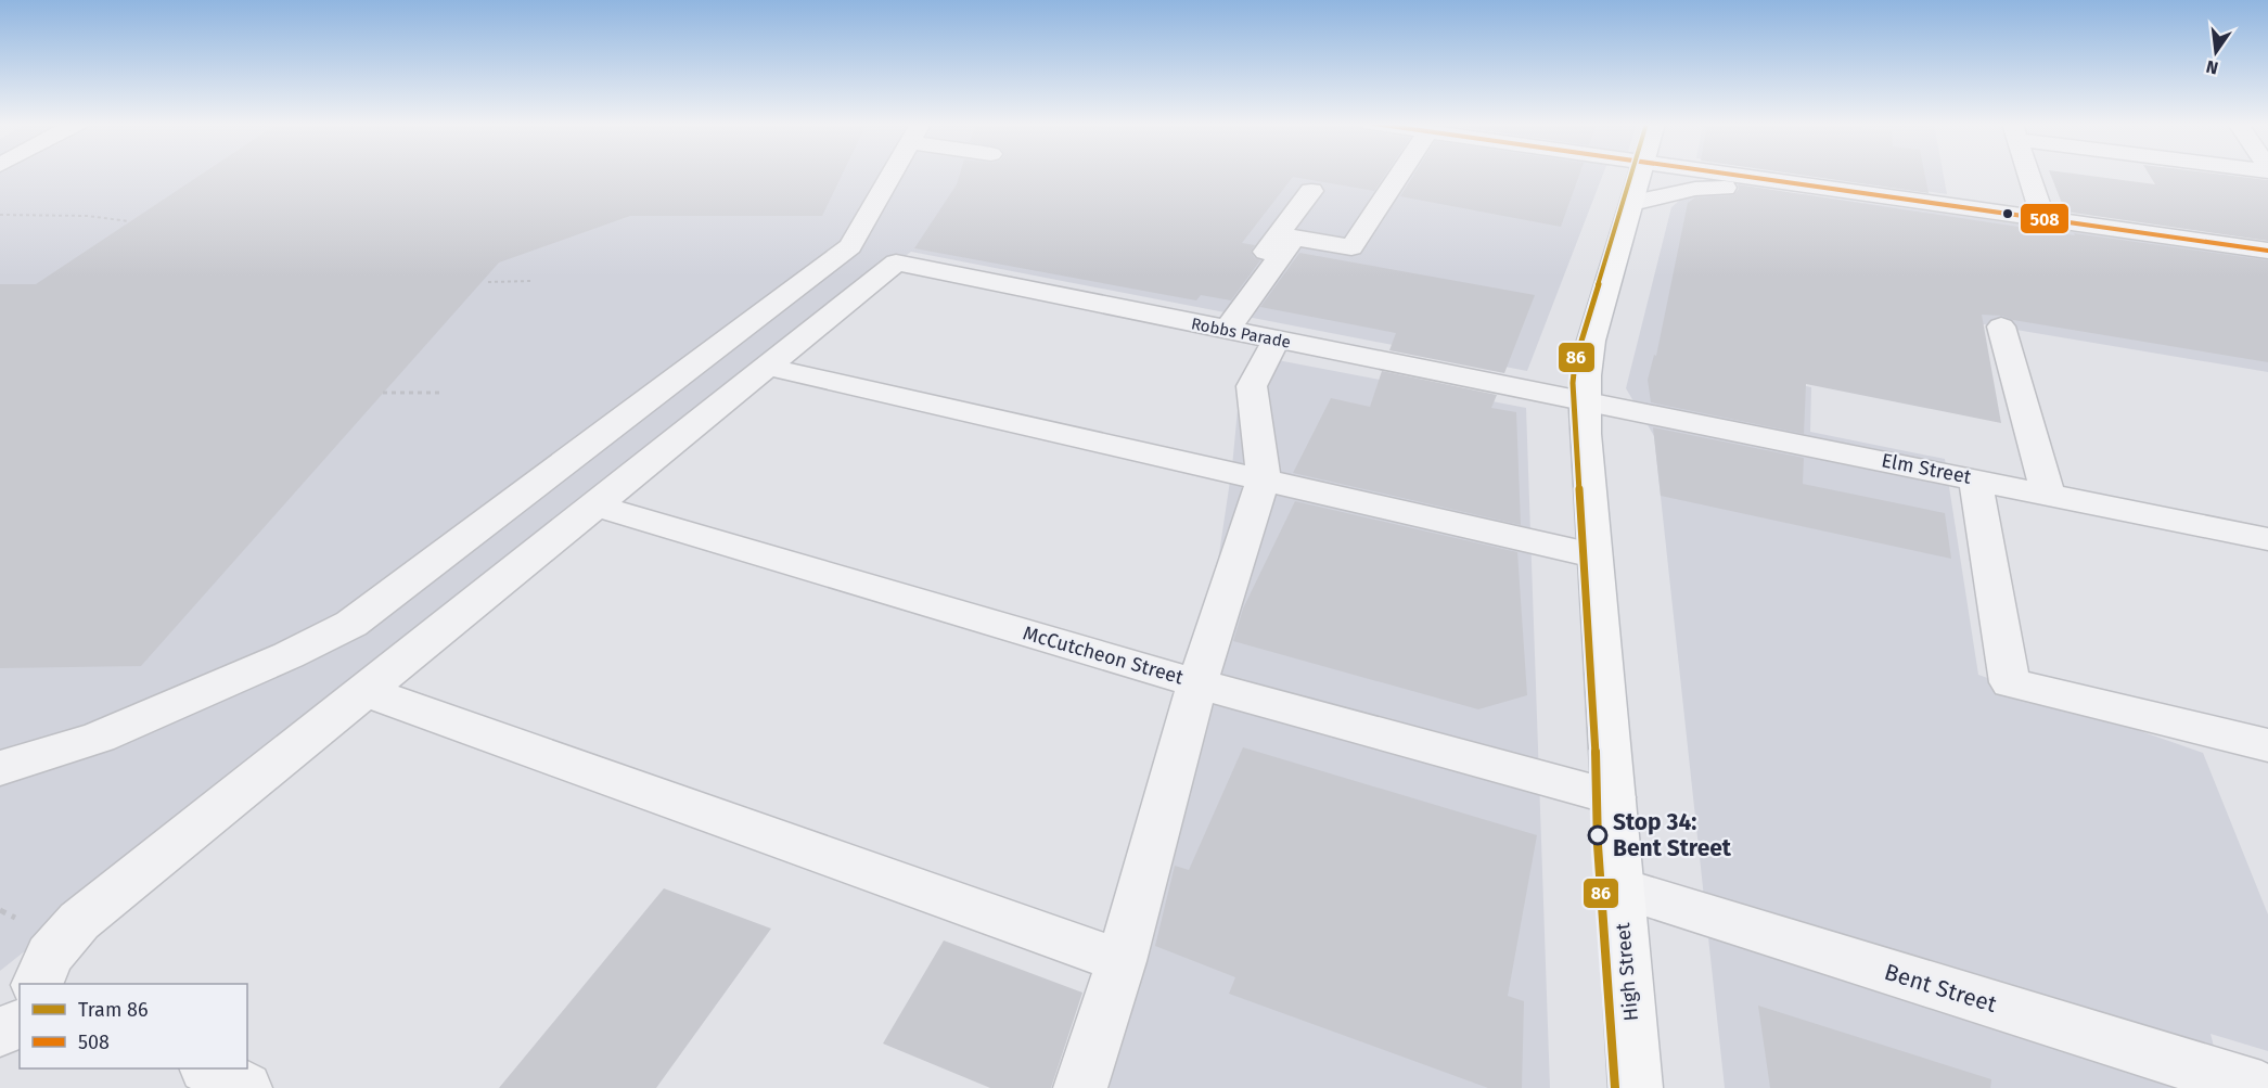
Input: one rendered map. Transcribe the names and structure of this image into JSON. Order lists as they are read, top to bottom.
{
  "streets": {
    "main road": ["High Street"],
    "street": [
      "Robbs Parade",
      "Elm Street",
      "McCutcheon Street",
      "Bent Street"
    ]
  },
  "crossings": [
    ["Robbs Parade", "Elm Street"],
    ["Robbs Parade", "High Street"],
    ["Elm Street", "High Street"],
    ["McCutcheon Street", "High Street"],
    ["High Street", "Bent Street"]
  ],
  "places": ["Stop 34: Bent Street"],
  "lines": ["tram line 86", "transit line 508"],
  "legend": ["Tram 86", "508"],
  "north": "bottom"
}
